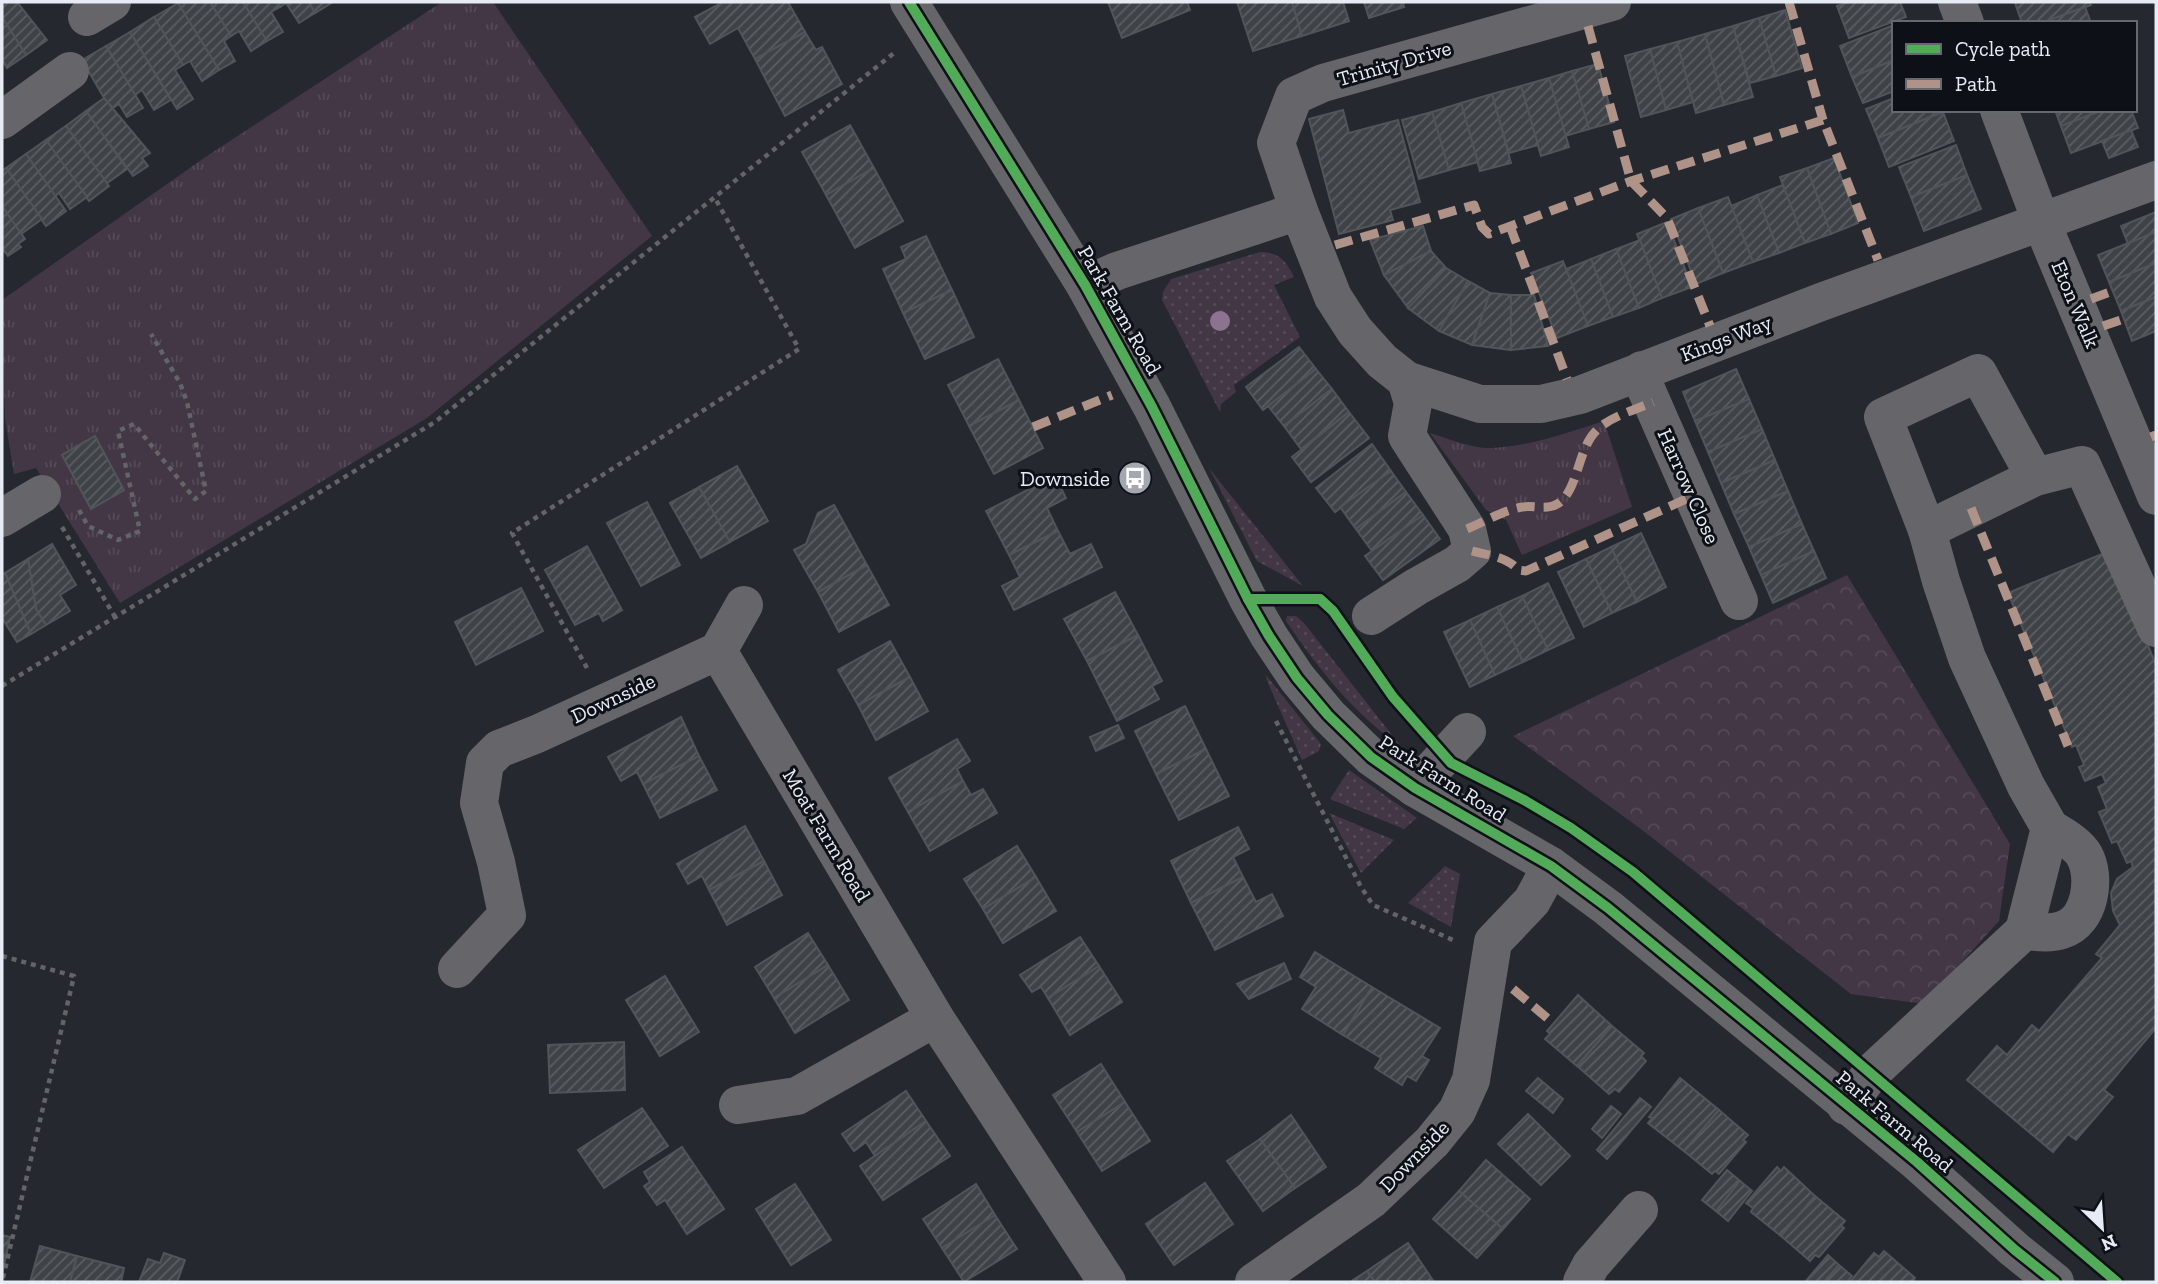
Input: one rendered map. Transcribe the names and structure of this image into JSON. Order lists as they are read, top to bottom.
{
  "streets": {
    "street": [
      "Trinity Drive",
      "Eton Walk",
      "Park Farm Road",
      "Kings Way",
      "Harrow Close",
      "Downside",
      "Moat Farm Road"
    ]
  },
  "crossings": [
    ["Trinity Drive", "Kings Way"],
    ["Eton Walk", "Kings Way"],
    ["Kings Way", "Harrow Close"],
    ["Downside", "Moat Farm Road"]
  ],
  "places": {
    "bus stop": ["Downside"]
  },
  "legend": ["Cycle path", "Path"],
  "north": "bottom right"
}
